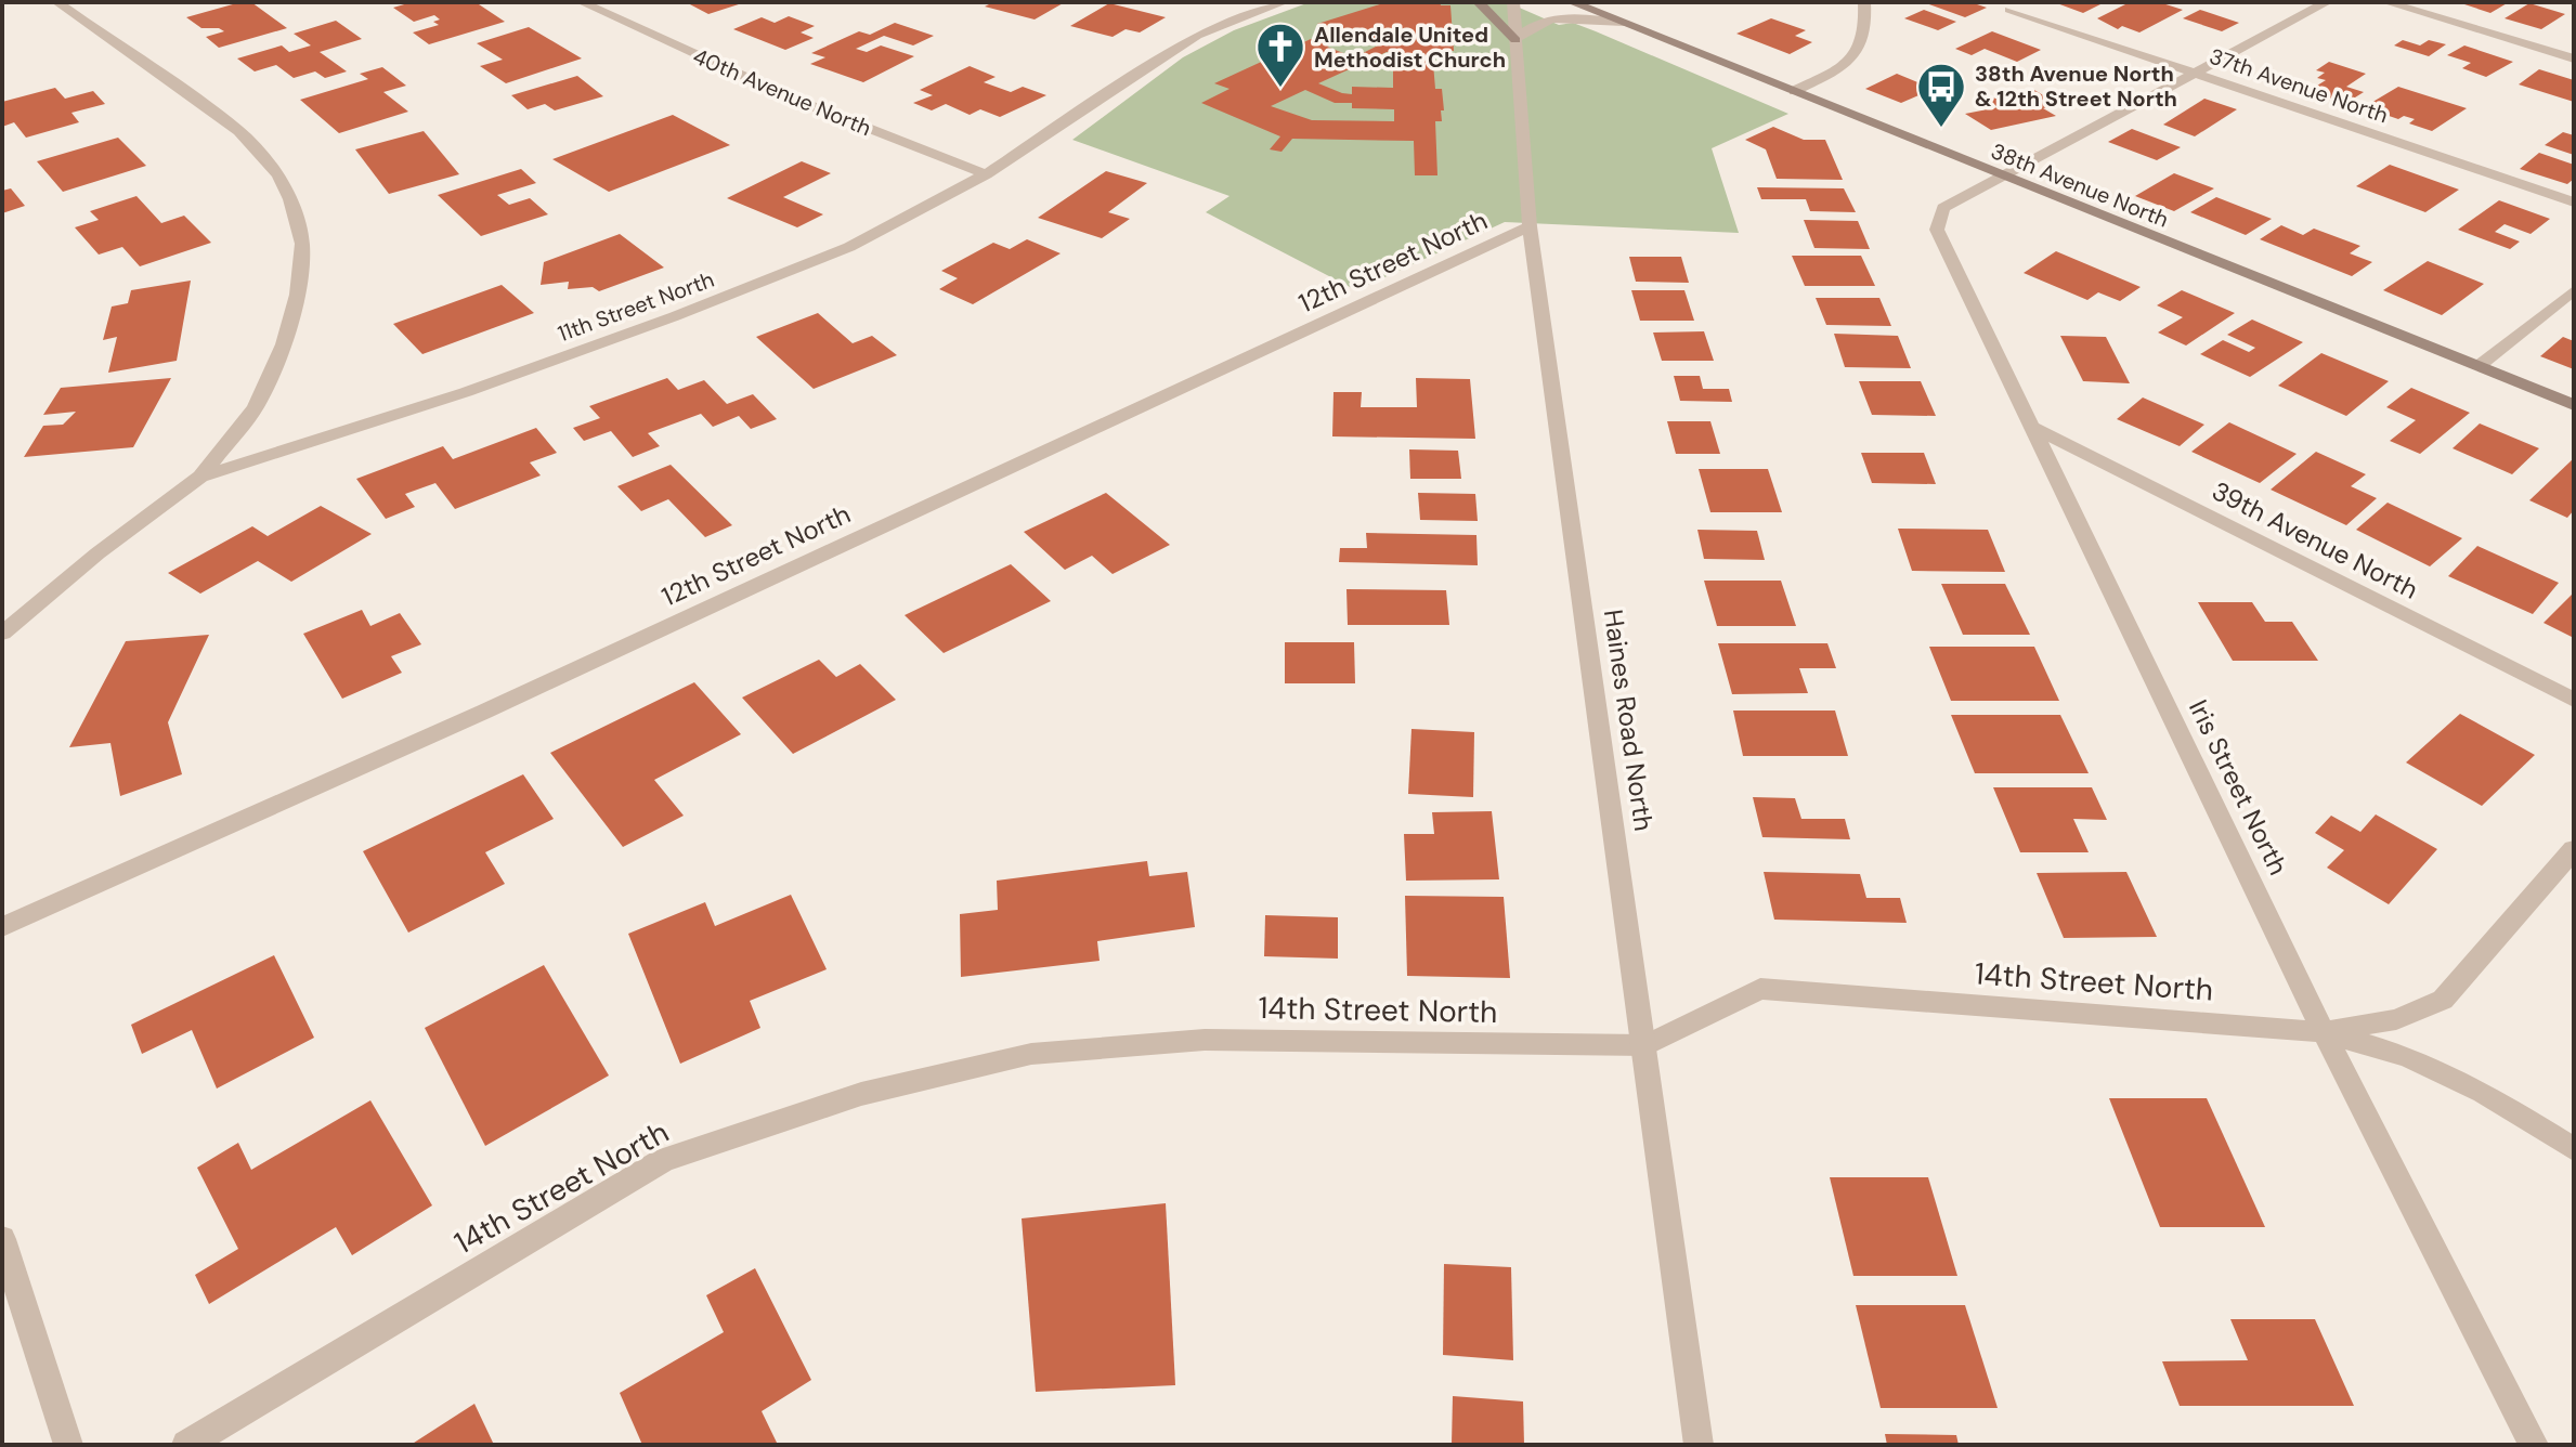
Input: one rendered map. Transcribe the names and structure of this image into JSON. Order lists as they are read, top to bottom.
{
  "streets": {
    "main road": ["38th Avenue North"],
    "street": [
      "37th Avenue North",
      "40th Avenue North",
      "12th Street North",
      "11th Street North",
      "39th Avenue North",
      "Haines Road North",
      "Iris Street North",
      "14th Street North"
    ]
  },
  "crossings": [
    ["40th Avenue North", "11th Street North"],
    ["38th Avenue North", "Iris Street North"],
    ["12th Street North", "Haines Road North"],
    ["39th Avenue North", "Iris Street North"],
    ["Haines Road North", "14th Street North"],
    ["Iris Street North", "14th Street North"]
  ],
  "places": {
    "church": ["Allendale United Methodist Church"],
    "bus stop": ["38th Avenue North & 12th Street North"]
  }
}
